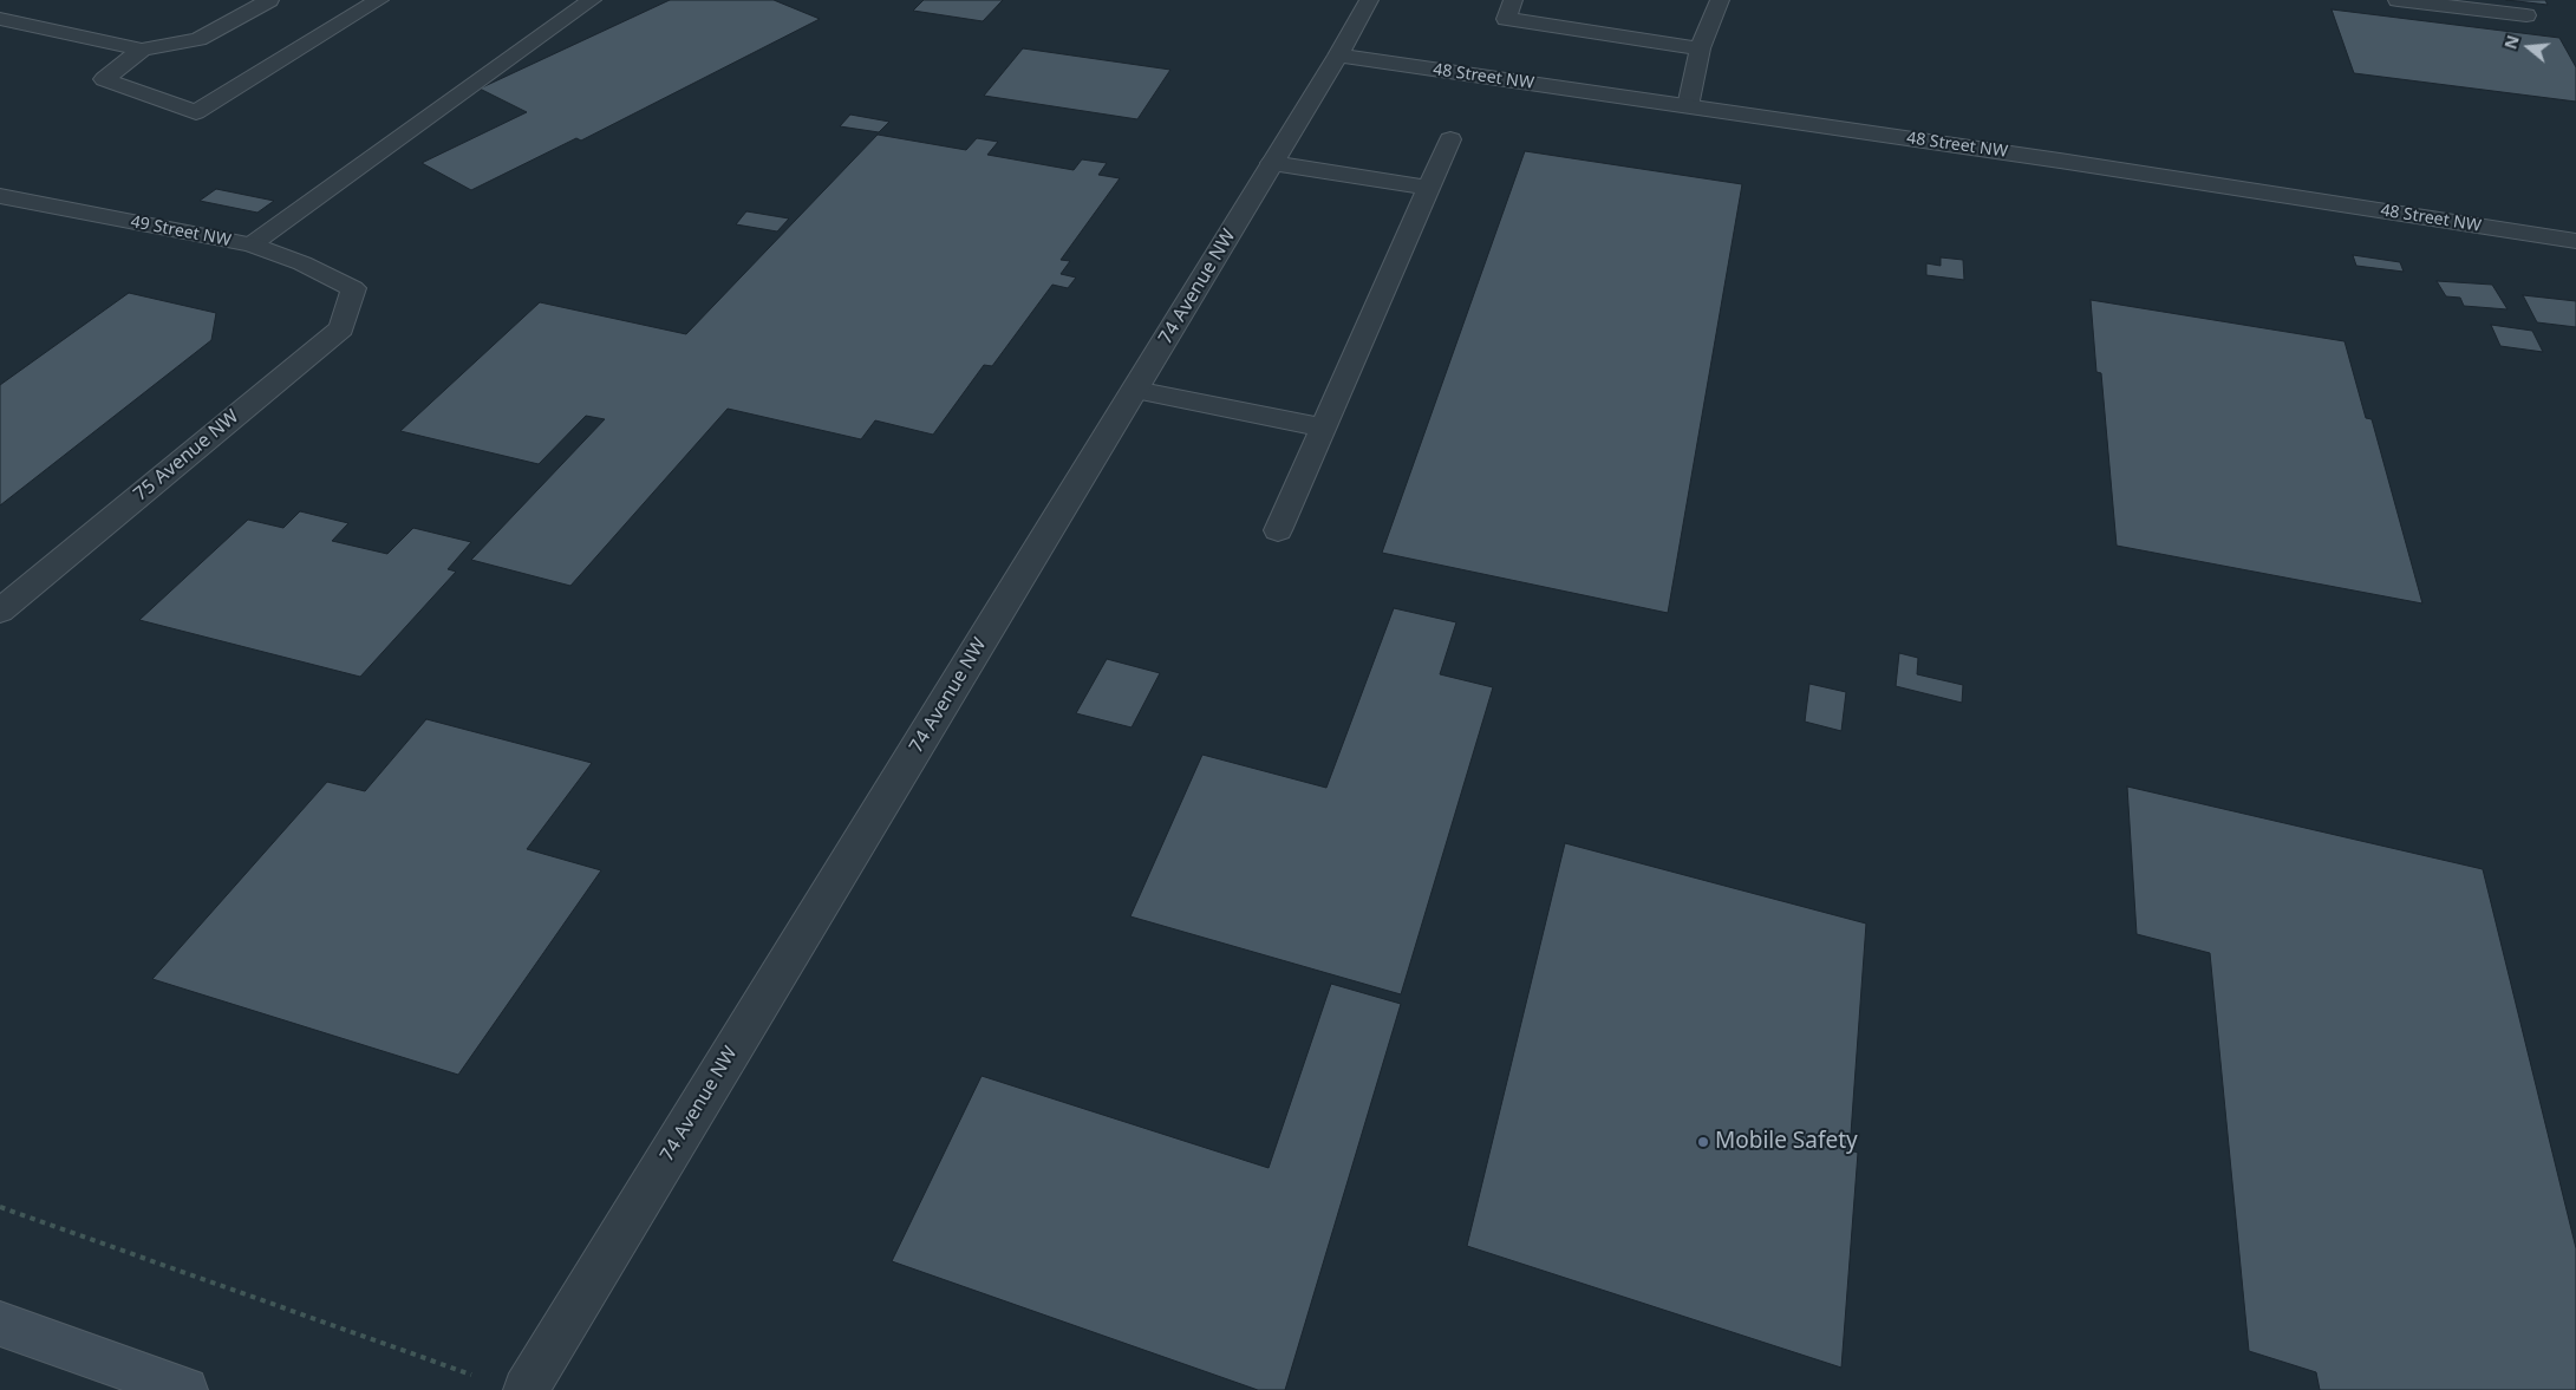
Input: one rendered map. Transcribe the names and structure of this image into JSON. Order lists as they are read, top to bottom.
{
  "streets": {
    "street": [
      "48 Street NW",
      "49 Street NW",
      "74 Avenue NW",
      "75 Avenue NW"
    ]
  },
  "crossings": [
    ["48 Street NW", "74 Avenue NW"],
    ["49 Street NW", "75 Avenue NW"]
  ],
  "places": ["Mobile Safety"],
  "north": "left"
}
